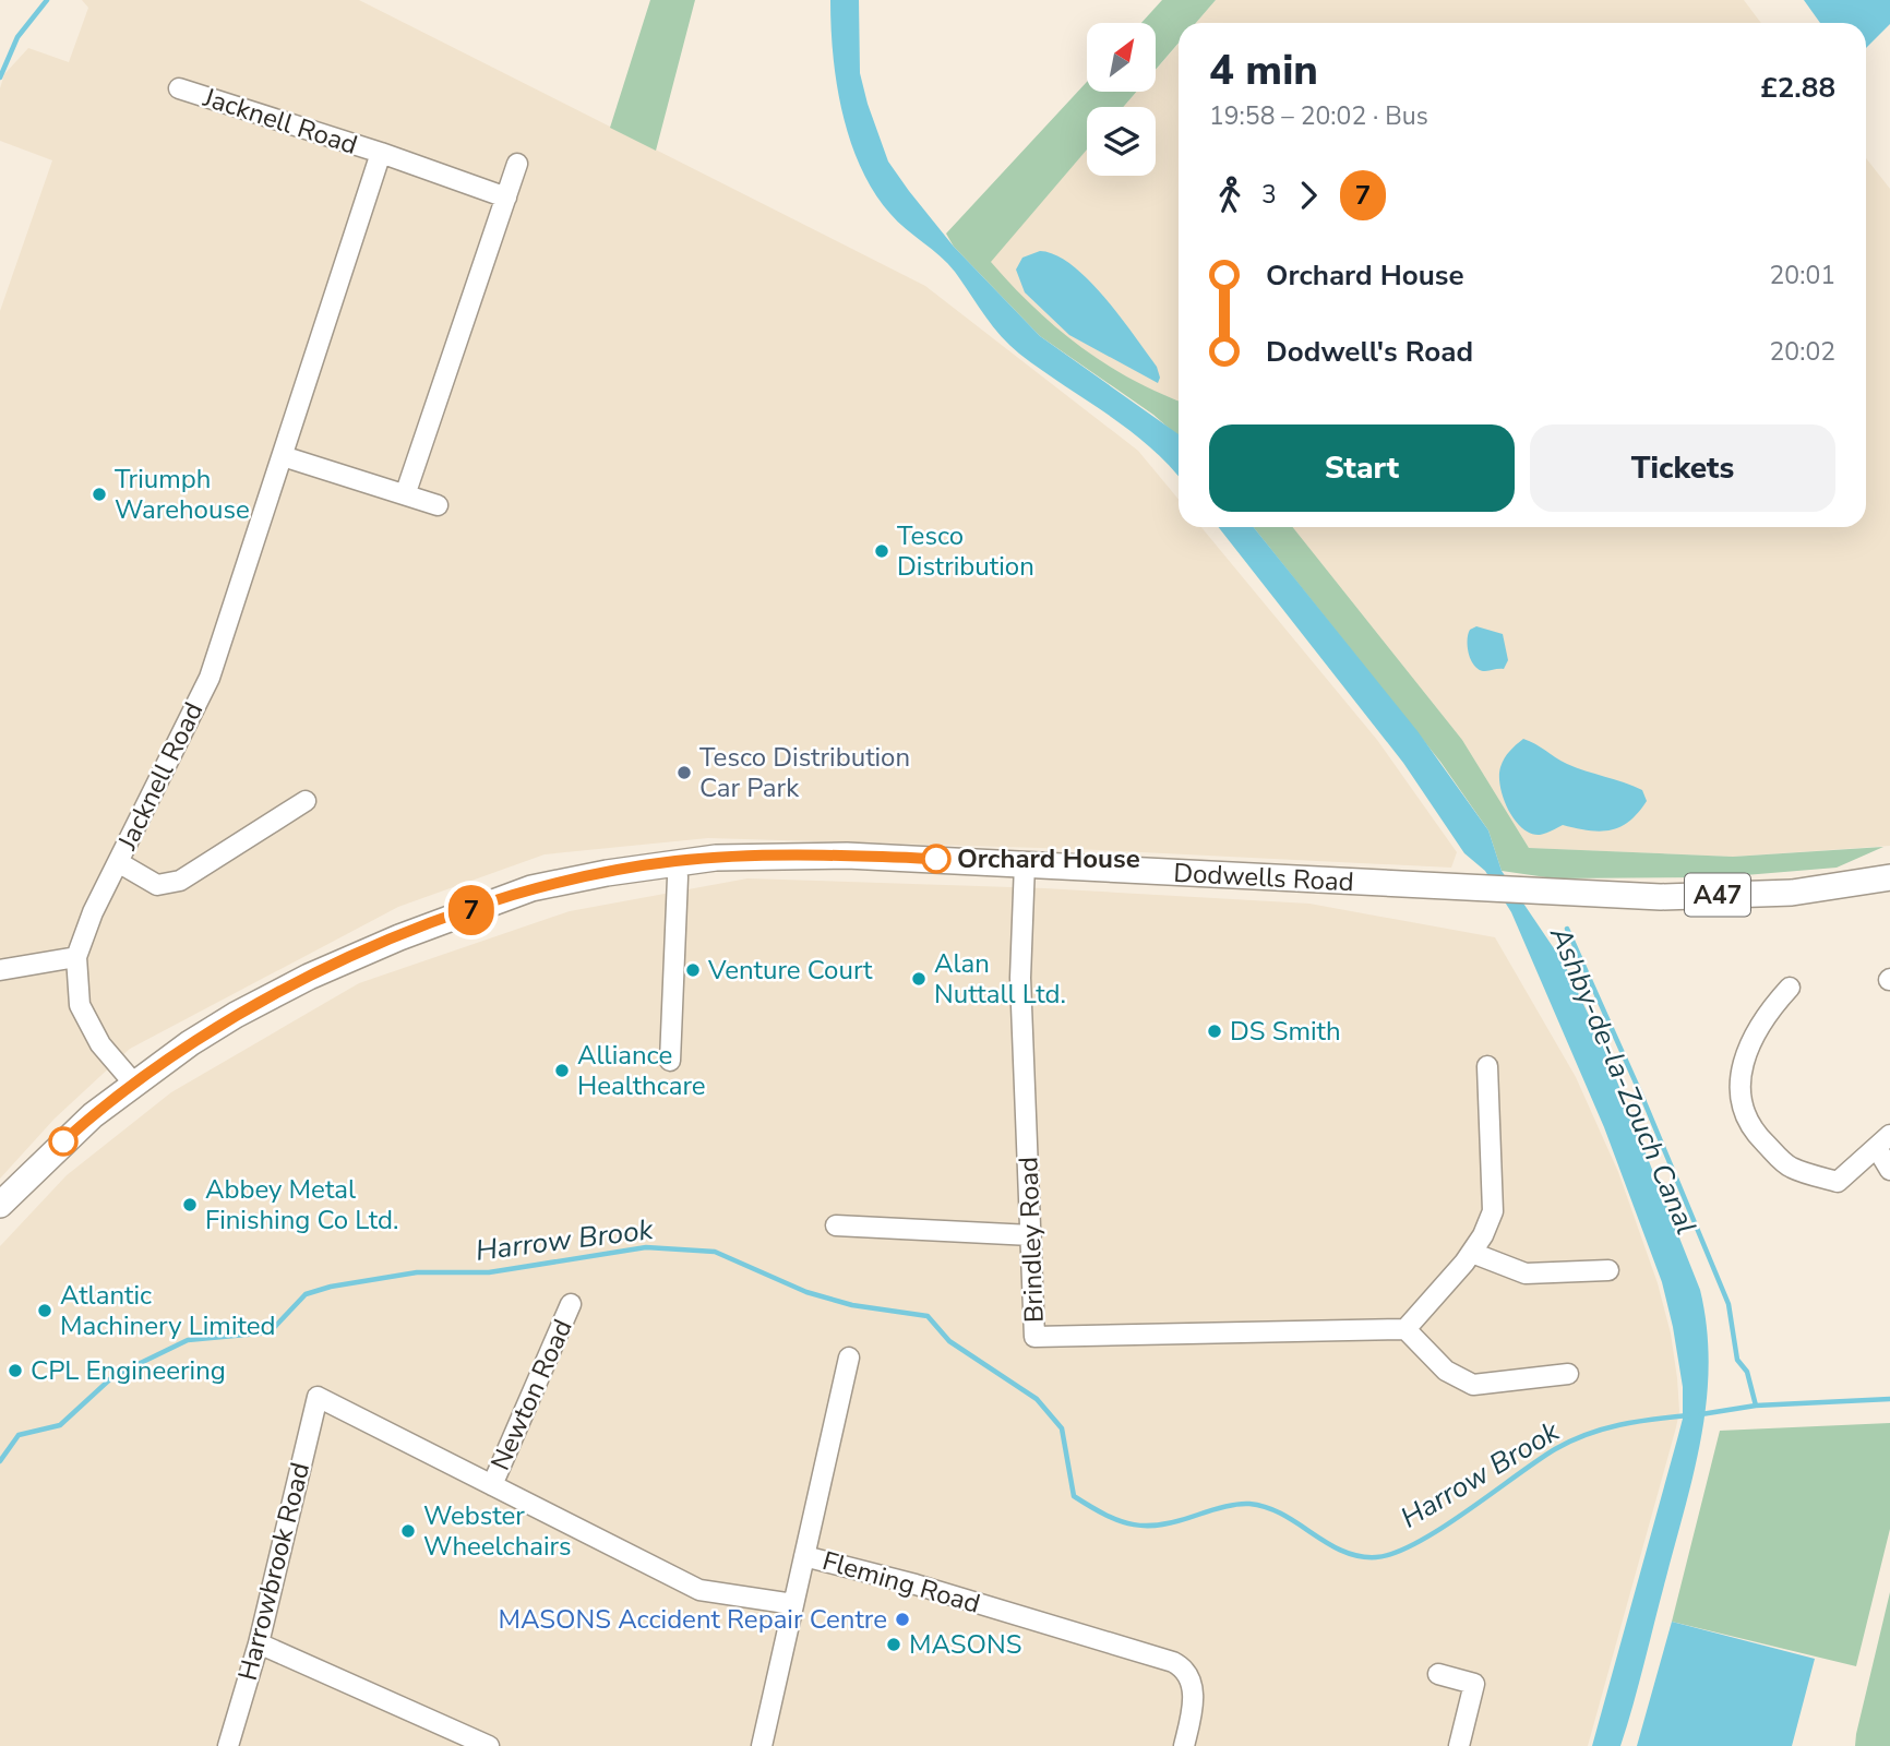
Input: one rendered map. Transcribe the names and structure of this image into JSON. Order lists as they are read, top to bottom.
{
  "streets": {
    "main road": ["Dodwells Road", "A47"],
    "street": [
      "Jacknell Road",
      "Brindley Road",
      "Newton Road",
      "Harrowbrook Road",
      "Fleming Road"
    ]
  },
  "crossings": [
    ["Jacknell Road", "Dodwells Road"],
    ["Dodwells Road", "Brindley Road"],
    ["Newton Road", "Harrowbrook Road"]
  ],
  "water": ["Ashby-de-la-Zouch Canal", "Harrow Brook"],
  "places": [
    "Triumph Warehouse",
    "Tesco Distribution",
    "Tesco Distribution Car Park",
    "Orchard House",
    "Venture Court",
    "Alan Nuttall Ltd.",
    "DS Smith",
    "Alliance Healthcare",
    "Abbey Metal Finishing Co Ltd.",
    "Atlantic Machinery Limited",
    "CPL Engineering",
    "Webster Wheelchairs",
    "MASONS Accident Repair Centre",
    "MASONS"
  ],
  "lines": ["bus line 7"],
  "north": "top right",
  "page": {
    "on_map": "7",
    "heading": ["4 min", "19:58 – 20:02 · Bus", "£2.88"],
    "legs": ["3", "7"],
    "list": [
      {
        "name": "Orchard House",
        "value": "20:01"
      },
      {
        "name": "Dodwell's Road",
        "value": "20:02"
      }
    ],
    "buttons": ["Start", "Tickets"]
  }
}
